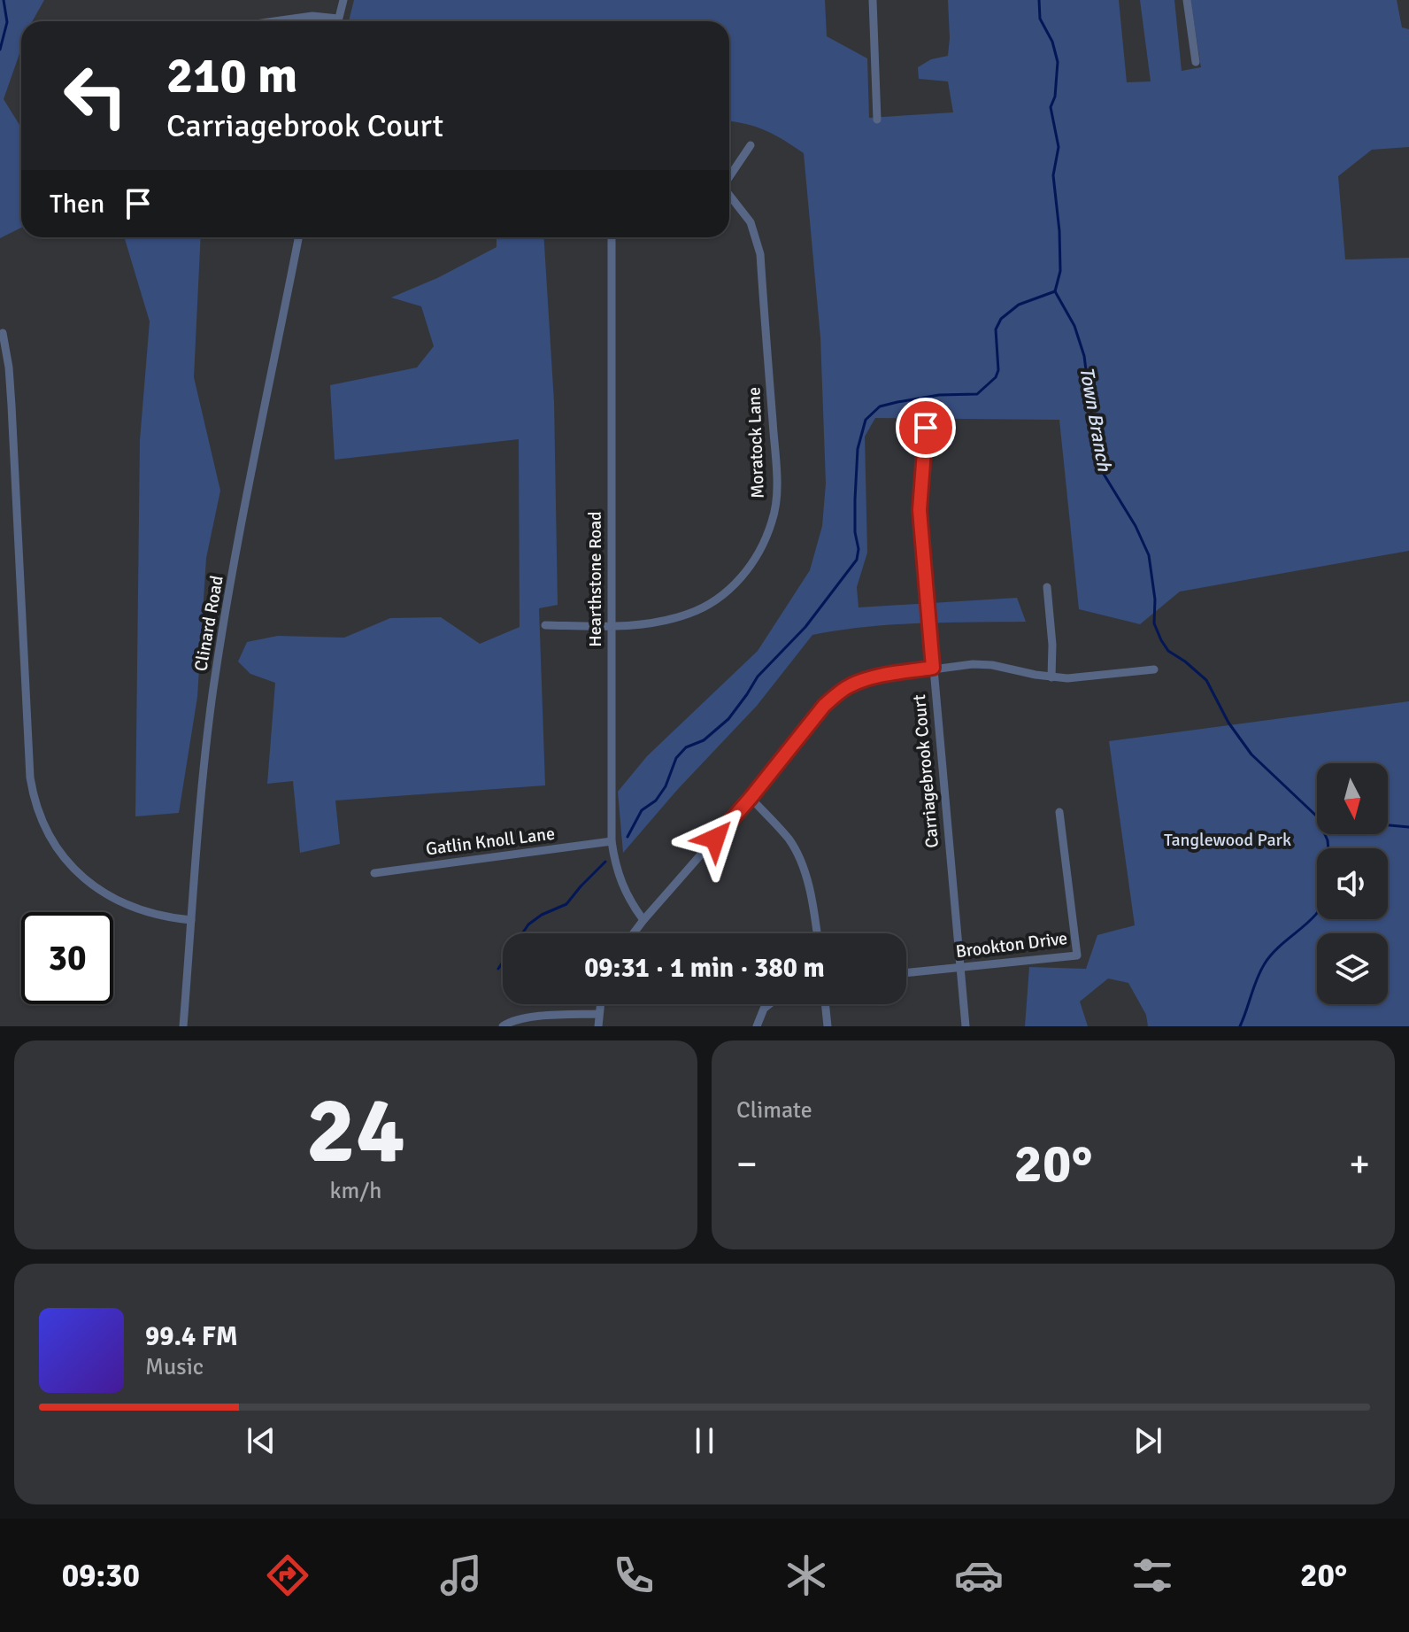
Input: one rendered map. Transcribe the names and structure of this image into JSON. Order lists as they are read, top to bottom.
{
  "streets": {
    "street": [
      "Moratock Lane",
      "Hearthstone Road",
      "Clinard Road",
      "Carriagebrook Court",
      "Gatlin Knoll Lane",
      "Brookton Drive"
    ]
  },
  "crossings": [
    ["Moratock Lane", "Hearthstone Road"],
    ["Hearthstone Road", "Gatlin Knoll Lane"],
    ["Carriagebrook Court", "Brookton Drive"]
  ],
  "water": ["Town Branch"],
  "parks": ["Tanglewood Park"],
  "north": "bottom",
  "page": {
    "turn": ["210 m", "Carriagebrook Court"],
    "then": "Then",
    "limit": "30",
    "trip": "09:31 · 1 min · 380 m",
    "tile": [
      ["24", "km/h"],
      "Climate"
    ],
    "heat": ["−", "20°", "+"],
    "song": ["99.4 FM", "Music"],
    "tabs": ["09:30", "20°"]
  }
}
